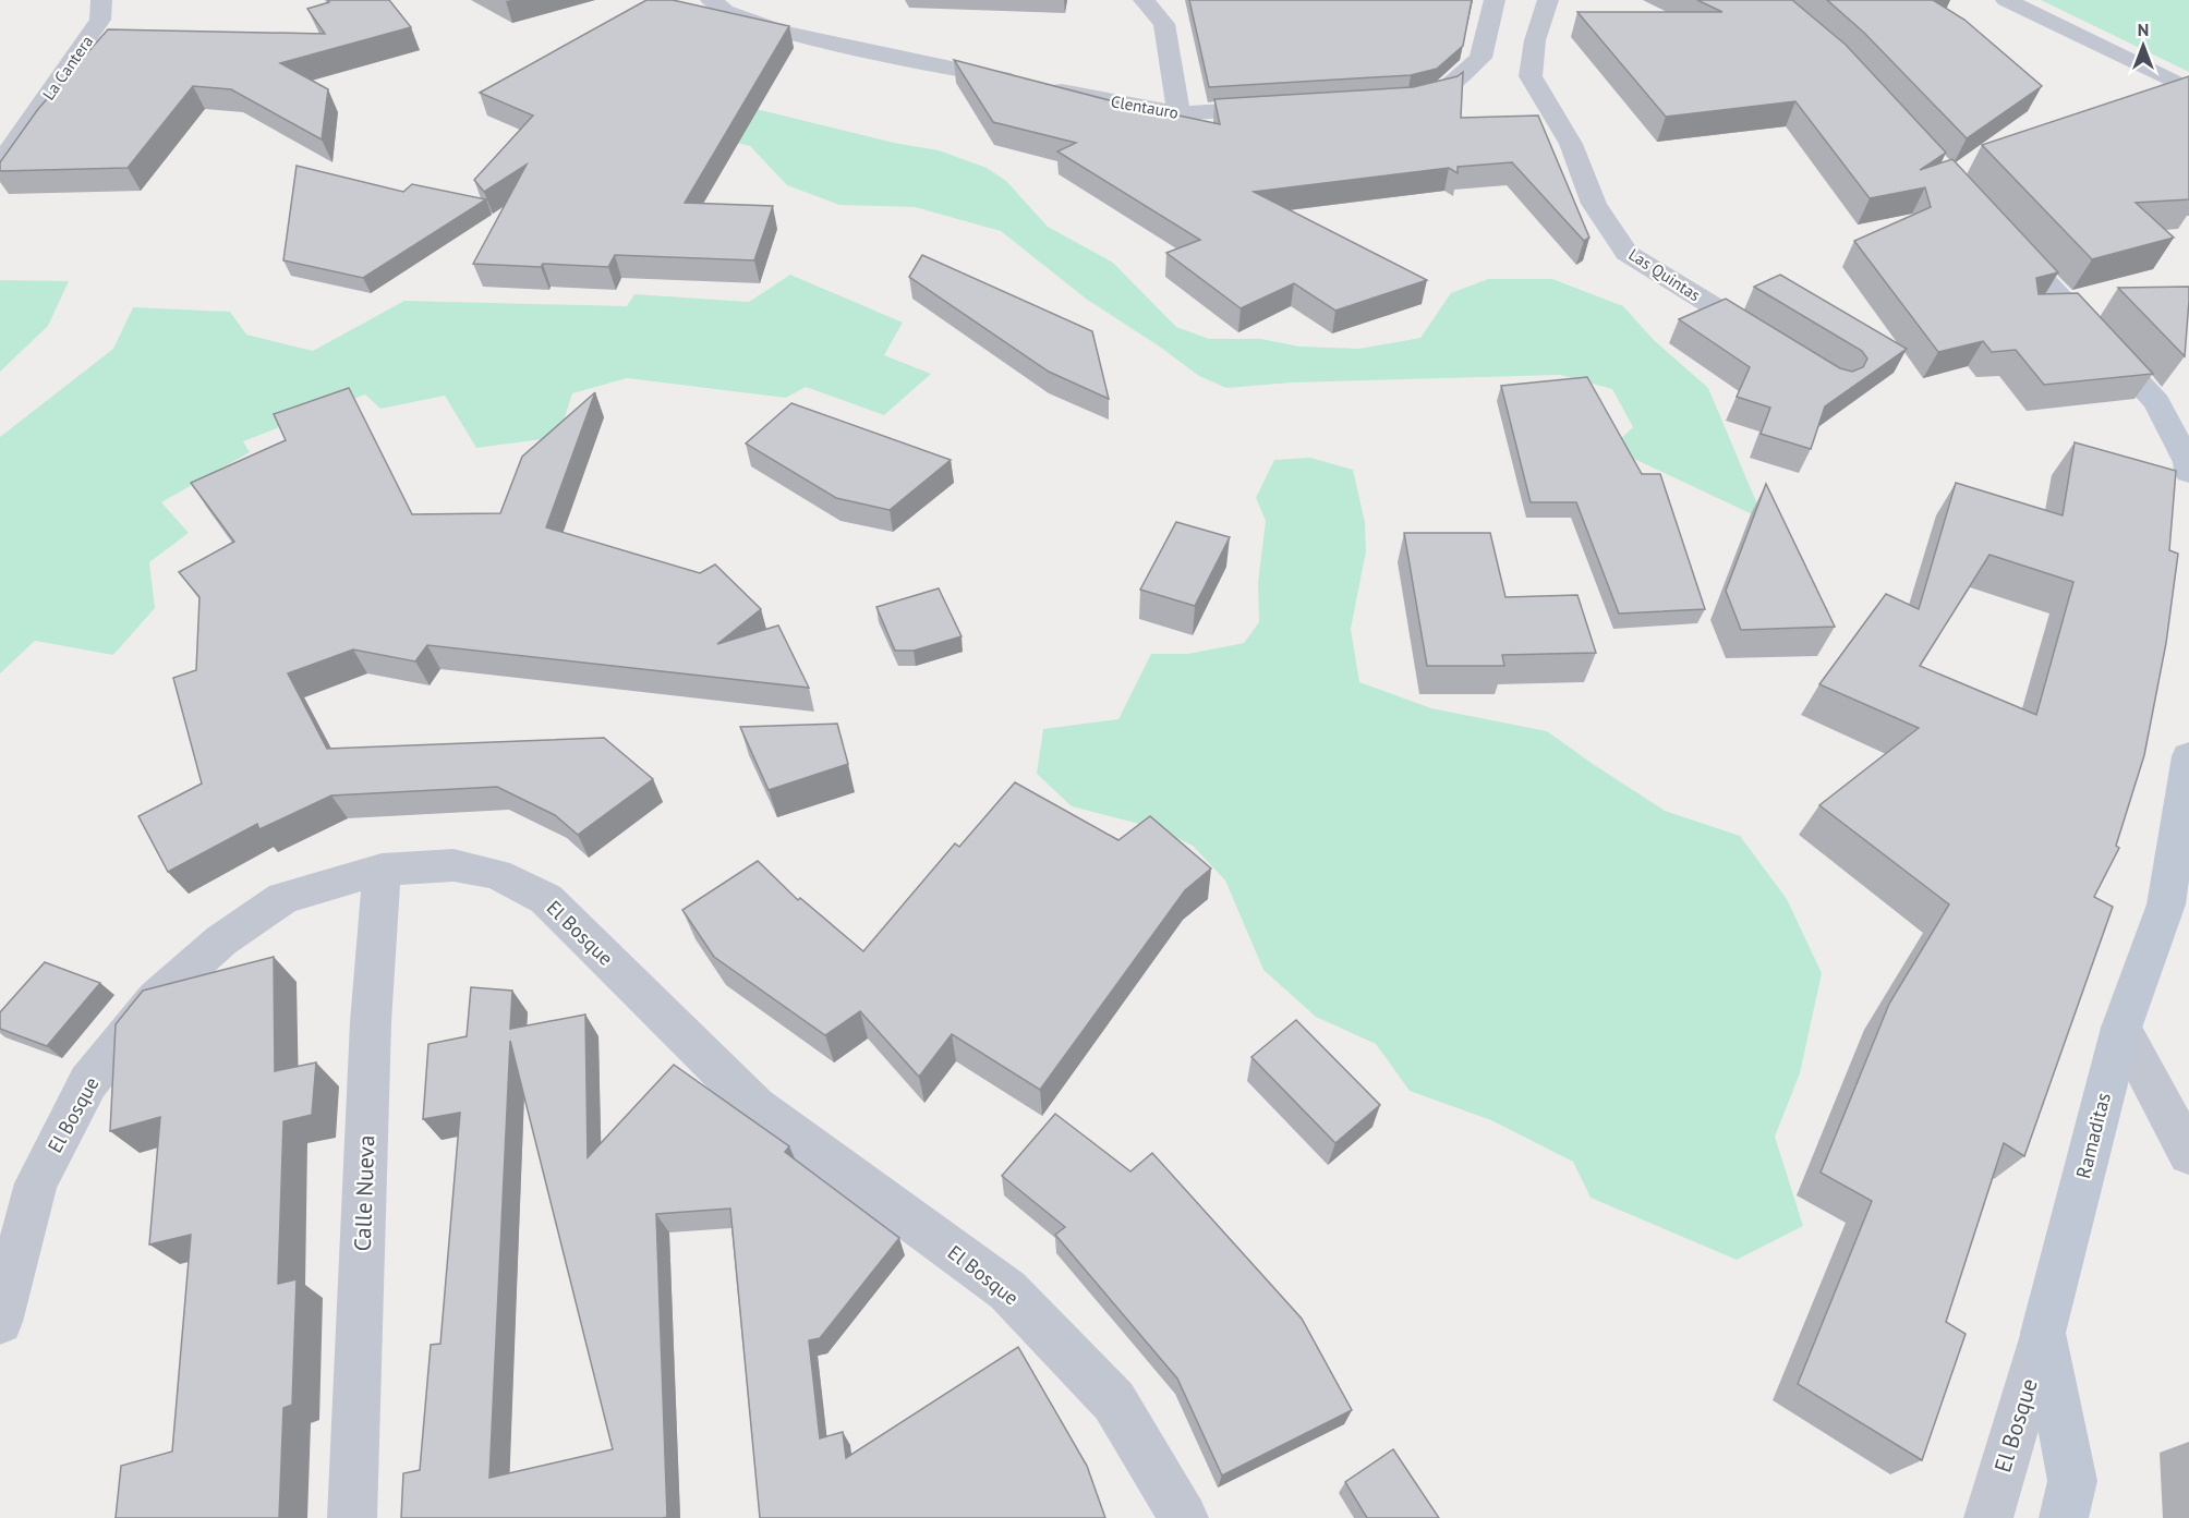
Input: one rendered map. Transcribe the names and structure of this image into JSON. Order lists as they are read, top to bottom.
{
  "streets": {
    "street": [
      "La Cantera",
      "Clentauro",
      "Las Quintas",
      "El Bosque",
      "Ramaditas",
      "Calle Nueva"
    ]
  },
  "crossings": [
    ["El Bosque", "Ramaditas"],
    ["El Bosque", "Calle Nueva"]
  ],
  "north": "top"
}
